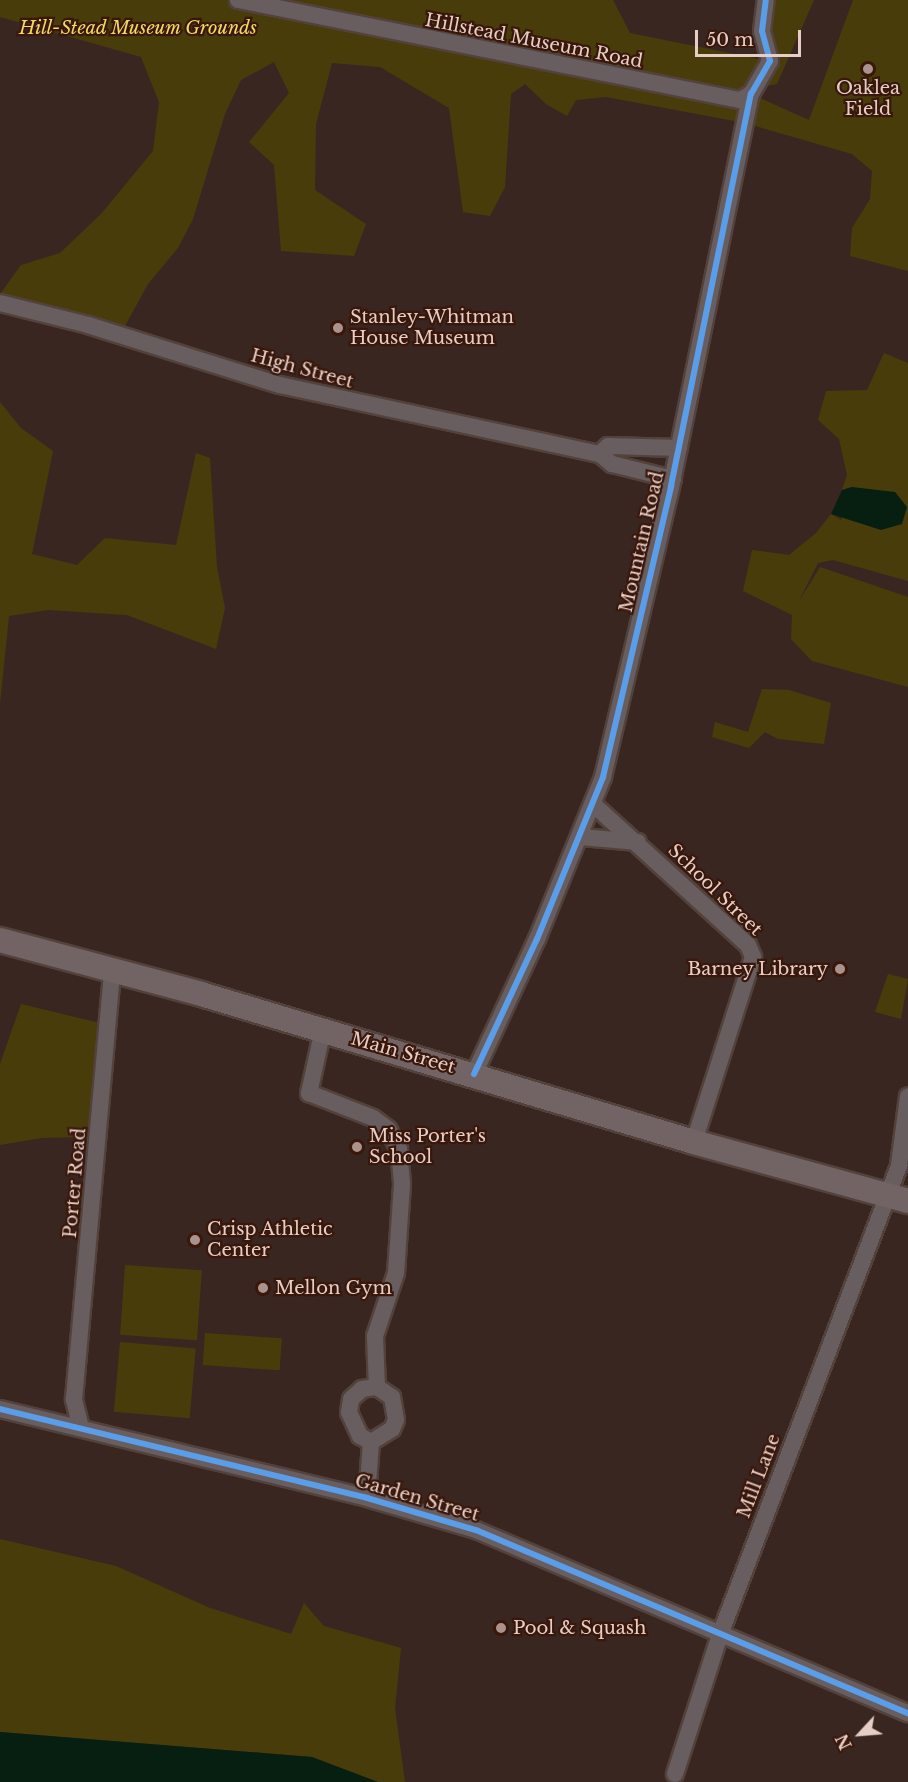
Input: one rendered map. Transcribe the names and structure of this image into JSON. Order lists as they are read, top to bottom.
{
  "streets": {
    "highway": ["Main Street"],
    "street": [
      "Hillstead Museum Road",
      "High Street",
      "Mountain Road",
      "School Street",
      "Porter Road",
      "Mill Lane",
      "Garden Street"
    ]
  },
  "crossings": [
    ["Hillstead Museum Road", "Mountain Road"],
    ["High Street", "Mountain Road"],
    ["Mountain Road", "School Street"],
    ["Mountain Road", "Main Street"],
    ["School Street", "Main Street"],
    ["Main Street", "Porter Road"],
    ["Main Street", "Mill Lane"],
    ["Porter Road", "Garden Street"],
    ["Mill Lane", "Garden Street"]
  ],
  "parks": ["Hill-Stead Museum Grounds"],
  "places": [
    "Oaklea Field",
    "Stanley-Whitman House Museum",
    "Barney Library",
    "Miss Porter's School",
    "Crisp Athletic Center",
    "Mellon Gym",
    "Pool & Squash"
  ],
  "scale_bar": "50 m",
  "north": "bottom left"
}
